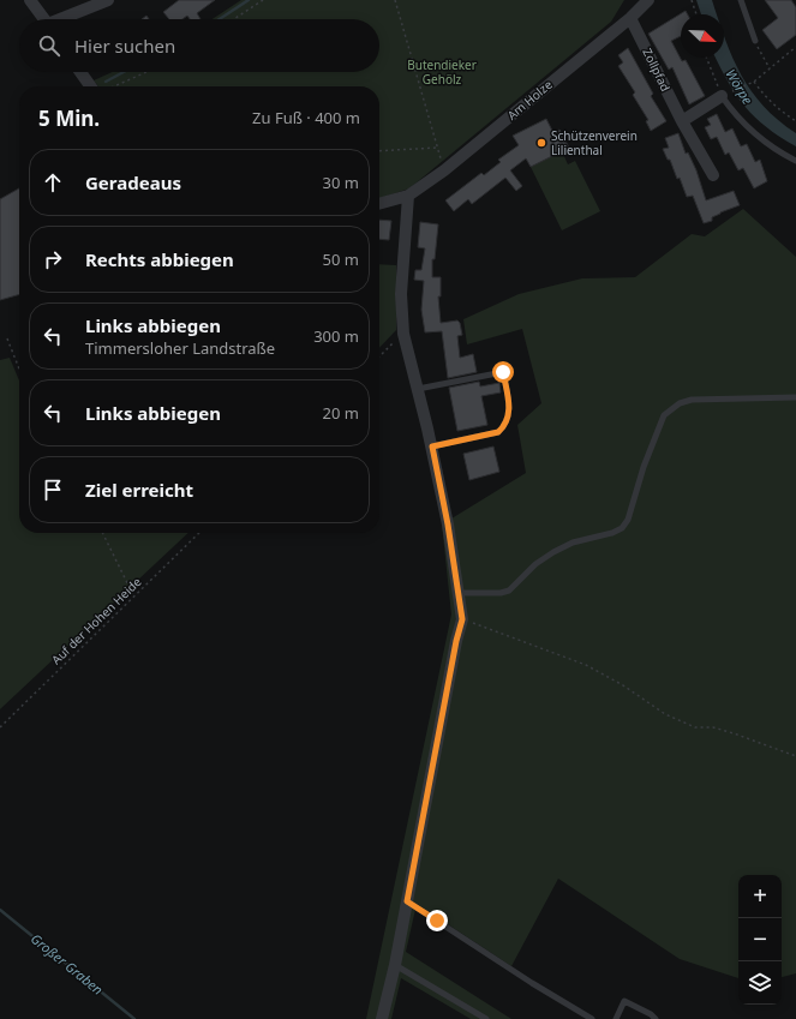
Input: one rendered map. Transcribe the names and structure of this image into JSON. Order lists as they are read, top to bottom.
{
  "streets": {
    "street": ["Zollpfad", "Am Holze"],
    "path": ["Auf der Hohen Heide"]
  },
  "crossings": [
    ["Zollpfad", "Am Holze"]
  ],
  "water": ["Wörpe", "Großer Graben"],
  "parks": ["Butendieker Gehölz"],
  "places": ["Schützenverein Lilienthal"],
  "north": "bottom right",
  "page": {
    "search": "Hier suchen",
    "heading": ["5 Min.", "Zu Fuß · 400 m"],
    "list": [
      ["Geradeaus", "30 m"],
      ["Rechts abbiegen", "50 m"],
      ["Links abbiegen", "Timmersloher Landstraße", "300 m"],
      ["Links abbiegen", "20 m"],
      "Ziel erreicht"
    ],
    "map_buttons": ["+", "−"]
  }
}
